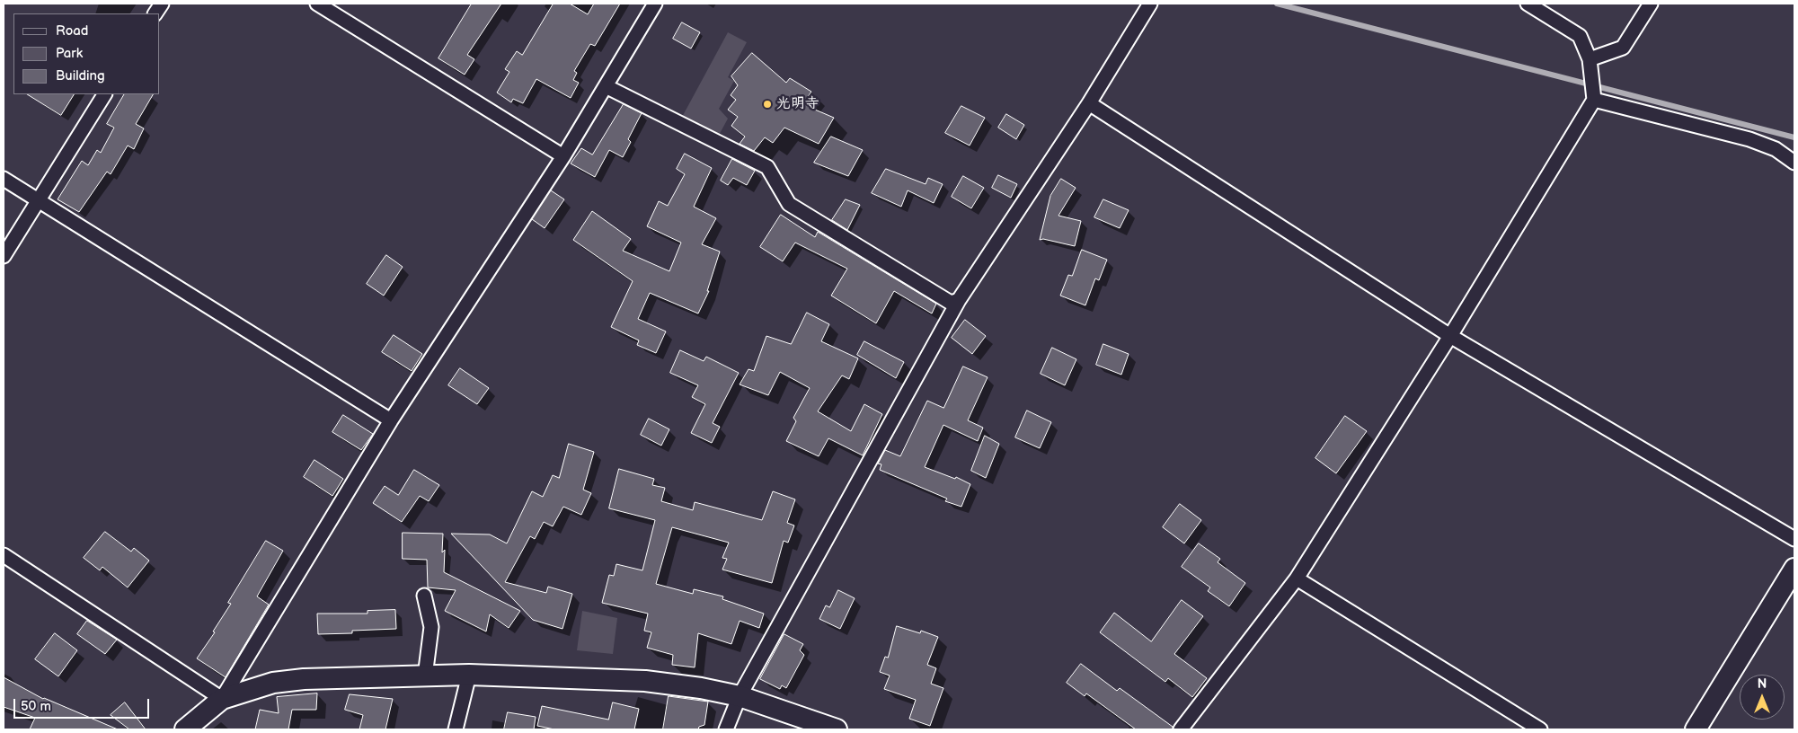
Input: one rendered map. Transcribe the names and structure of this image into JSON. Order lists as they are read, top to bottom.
{
  "places": ["光明寺"],
  "legend": ["Road", "Park", "Building"],
  "scale_bar": "50 m",
  "north": "top"
}
